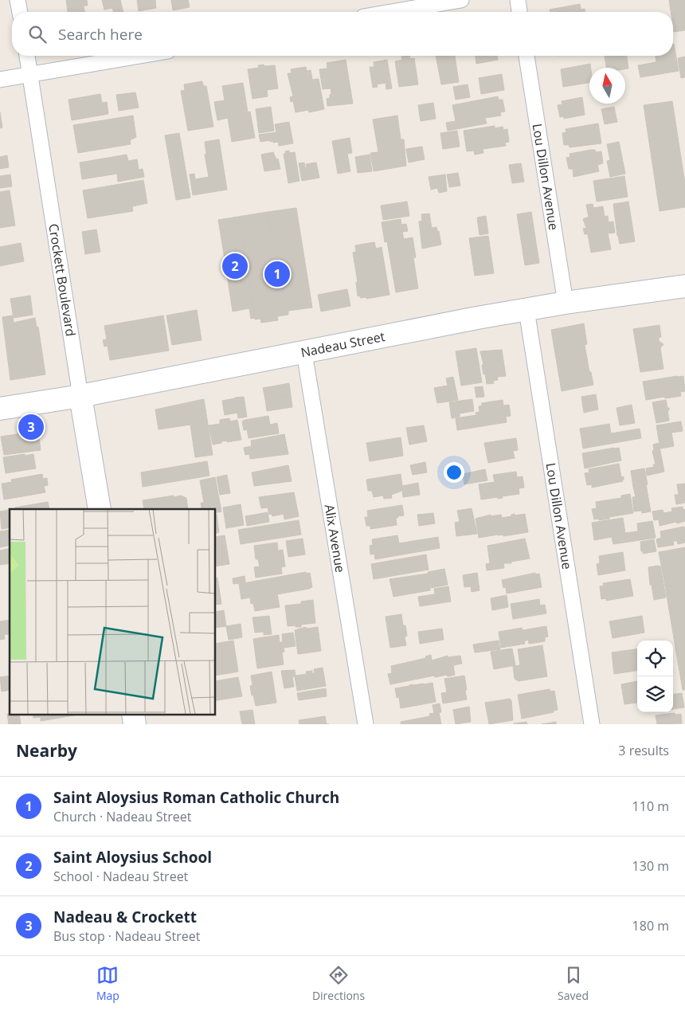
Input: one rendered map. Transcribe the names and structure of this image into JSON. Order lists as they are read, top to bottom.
{
  "streets": {
    "main road": ["Crockett Boulevard", "Nadeau Street"],
    "street": ["Lou Dillon Avenue", "Alix Avenue"]
  },
  "crossings": [
    ["Lou Dillon Avenue", "Nadeau Street"],
    ["Crockett Boulevard", "Nadeau Street"],
    ["Nadeau Street", "Alix Avenue"]
  ],
  "north": "top",
  "page": {
    "search": "Search here",
    "pins": ["2", "1", "3"],
    "heading": ["Nearby", "3 results"],
    "list": [
      {
        "mark": "1",
        "name": "Saint Aloysius Roman Catholic Church",
        "note": "Church · Nadeau Street",
        "value": "110 m"
      },
      {
        "mark": "2",
        "name": "Saint Aloysius School",
        "note": "School · Nadeau Street",
        "value": "130 m"
      },
      {
        "mark": "3",
        "name": "Nadeau & Crockett",
        "note": "Bus stop · Nadeau Street",
        "value": "180 m"
      }
    ],
    "nav": ["Map", "Directions", "Saved"]
  }
}
